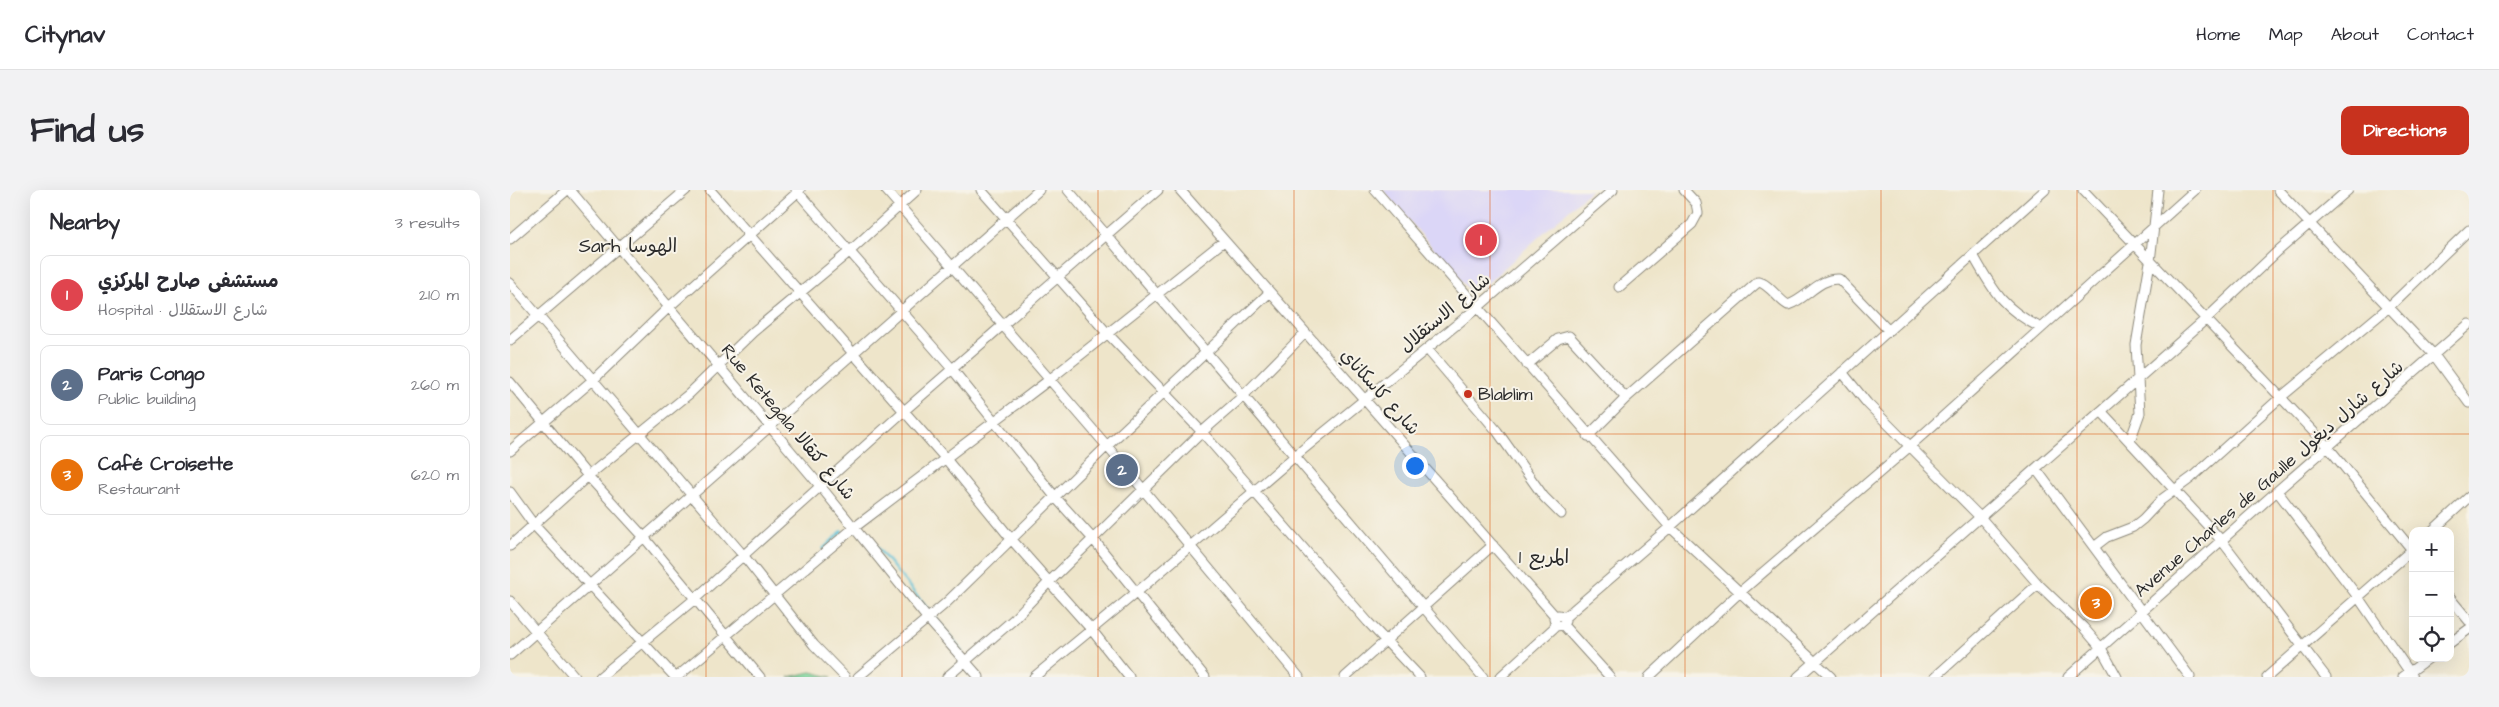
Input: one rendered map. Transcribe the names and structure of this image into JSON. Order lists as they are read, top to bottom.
{
  "streets": {
    "street": [
      "شارع الاستقلال",
      "شارع كاسكاناي",
      "Rue Ketegala شارع كتقالا",
      "Avenue Charles de Gaulle شارع شارل ديغول"
    ]
  },
  "crossings": [
    ["شارع الاستقلال", "شارع كاسكاناي"]
  ],
  "districts": ["Sarh الهوسا", "المربع 1"],
  "places": ["Blablim"],
  "page": {
    "header": "Citynav",
    "nav": [
      "Home",
      "Map",
      "About",
      "Contact"
    ],
    "title": "Find us",
    "buttons": "Directions",
    "heading": ["Nearby", "3 results"],
    "pins": ["1", "2", "3"],
    "list": [
      {
        "mark": "1",
        "name": "مستشفى صارح المركزي",
        "note": "Hospital · شارع الاستقلال",
        "value": "210 m"
      },
      {
        "mark": "2",
        "name": "Paris Congo",
        "note": "Public building",
        "value": "260 m"
      },
      {
        "mark": "3",
        "name": "Café Croisette",
        "note": "Restaurant",
        "value": "620 m"
      }
    ],
    "map_buttons": ["+", "−"]
  }
}
